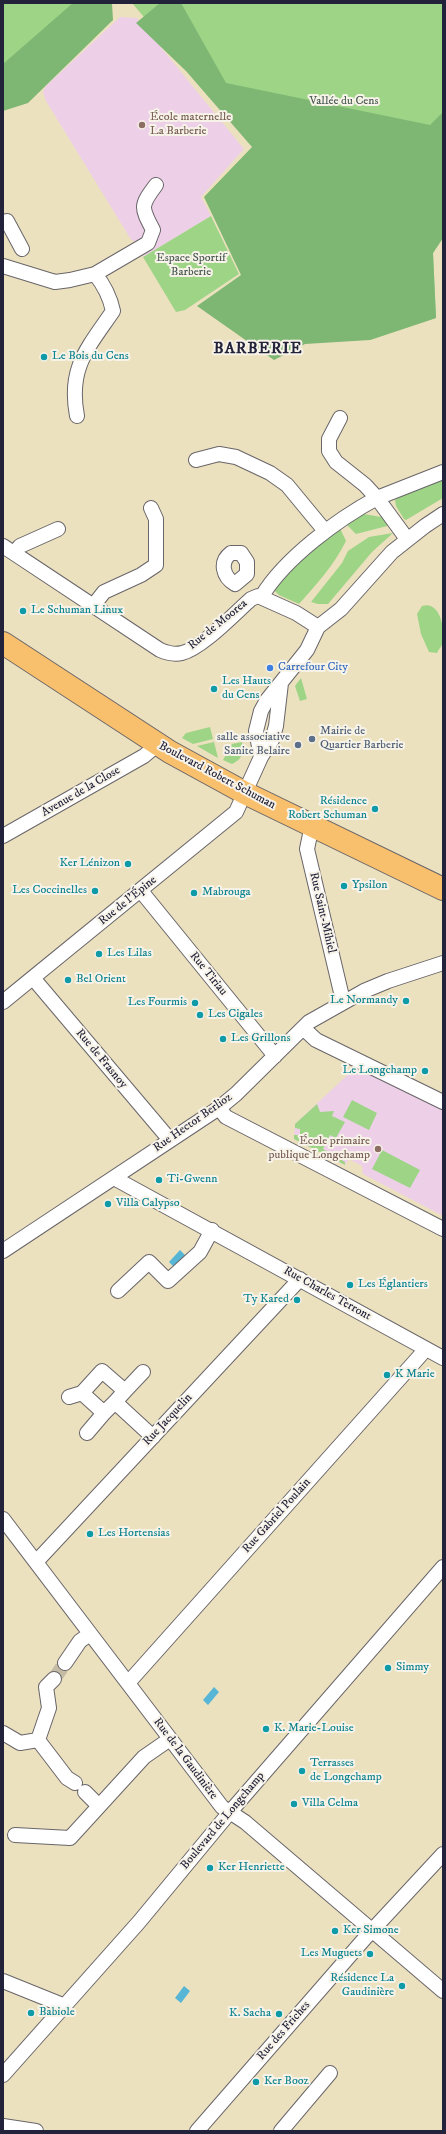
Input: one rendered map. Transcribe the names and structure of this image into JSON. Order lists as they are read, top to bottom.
{
  "streets": {
    "main road": ["Boulevard Robert Schuman"],
    "street": [
      "Rue de Moorea",
      "Avenue de la Close",
      "Rue de l'Épine",
      "Rue Saint-Mihiel",
      "Rue Tiriau",
      "Rue de Frasnoy",
      "Rue Hector Berlioz",
      "Rue Charles Terront",
      "Rue Jacquelin",
      "Rue Gabriel Poulain",
      "Rue de la Gaudinière",
      "Boulevard de Longchamp",
      "Rue des Friches"
    ]
  },
  "crossings": [
    ["Boulevard Robert Schuman", "Avenue de la Close"],
    ["Boulevard Robert Schuman", "Rue de l'Épine"],
    ["Boulevard Robert Schuman", "Rue Saint-Mihiel"],
    ["Rue de l'Épine", "Rue Tiriau"],
    ["Rue de l'Épine", "Rue de Frasnoy"],
    ["Rue Saint-Mihiel", "Rue Hector Berlioz"],
    ["Rue Tiriau", "Rue Hector Berlioz"],
    ["Rue de Frasnoy", "Rue Hector Berlioz"],
    ["Rue Hector Berlioz", "Rue Charles Terront"],
    ["Rue Charles Terront", "Rue Jacquelin"],
    ["Rue Charles Terront", "Rue Gabriel Poulain"],
    ["Rue Jacquelin", "Rue de la Gaudinière"],
    ["Rue Gabriel Poulain", "Rue de la Gaudinière"],
    ["Rue de la Gaudinière", "Boulevard de Longchamp"],
    ["Rue de la Gaudinière", "Rue des Friches"]
  ],
  "districts": ["BARBERIE"],
  "parks": ["Vallée du Cens", "Espace Sportif Barberie"],
  "places": [
    "École maternelle La Barberie",
    "Le Bois du Cens",
    "Le Schuman Linux",
    "Carrefour City",
    "Les Hauts du Cens",
    "Mairie de Quartier Barberie",
    "salle associative Sanite Belaire",
    "Résidence Robert Schuman",
    "Ker Lénizon",
    "Ypsilon",
    "Les Coccinelles",
    "Mabrouga",
    "Les Lilas",
    "Bel Orient",
    "Le Normandy",
    "Les Fourmis",
    "Les Cigales",
    "Les Grillons",
    "Le Longchamp",
    "École primaire publique Longchamp",
    "Ti-Gwenn",
    "Villa Calypso",
    "Les Églantiers",
    "Ty Kared",
    "K Marie",
    "Les Hortensias",
    "Simmy",
    "K. Marie-Louise",
    "Terrasses de Longchamp",
    "Villa Celma",
    "Ker Henriette",
    "Ker Simone",
    "Les Muguets",
    "Résidence La Gaudinière",
    "Babiole",
    "K. Sacha",
    "Ker Booz"
  ]
}
